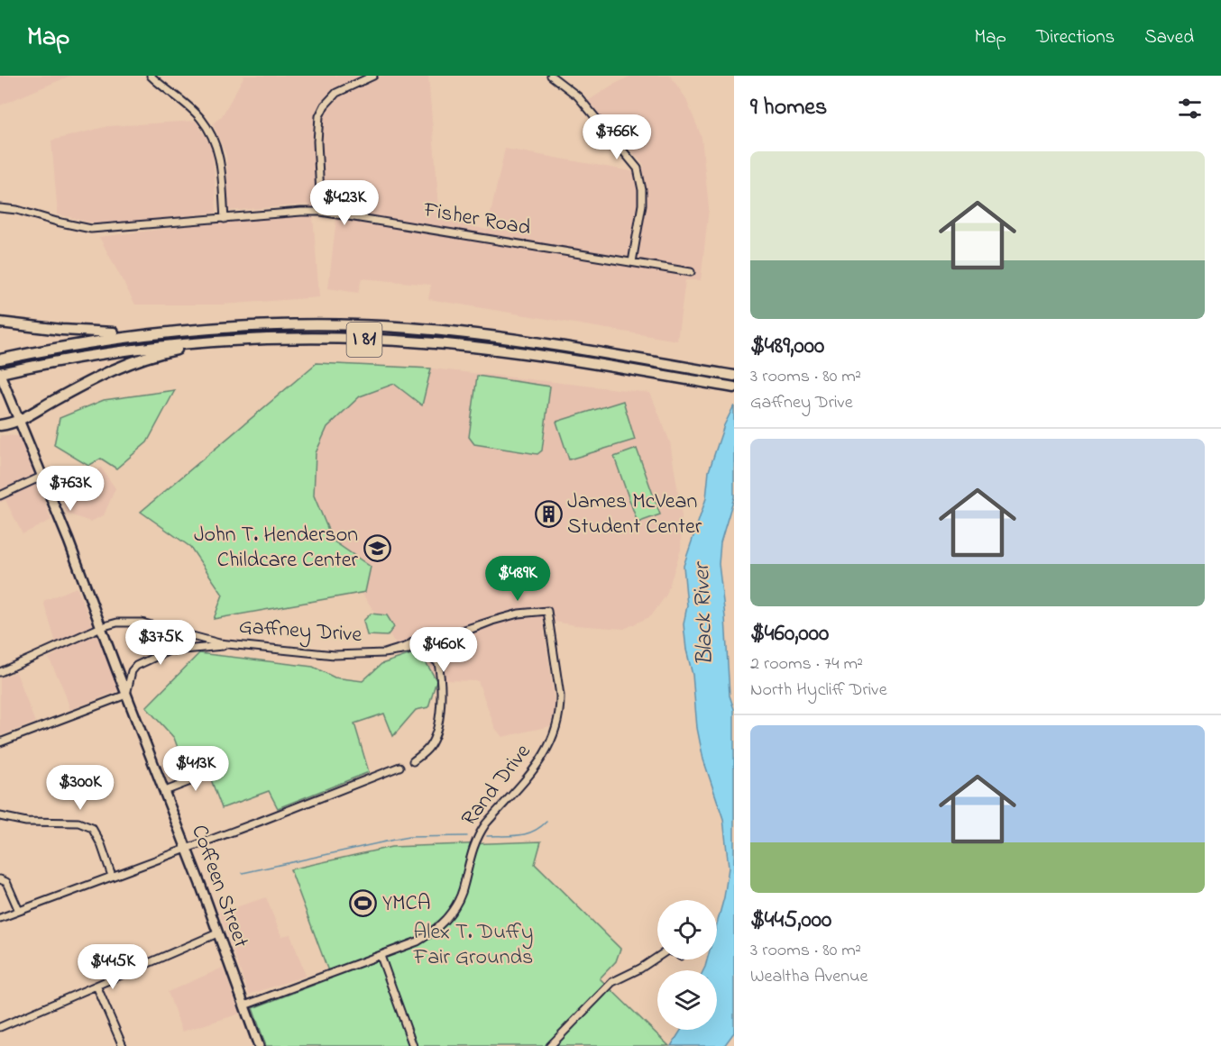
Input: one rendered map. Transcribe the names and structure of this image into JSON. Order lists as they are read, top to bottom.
{
  "streets": {
    "highway": ["I 81"],
    "main road": ["Coffeen Street"],
    "street": ["Fisher Road", "Gaffney Drive", "Rand Drive"]
  },
  "crossings": [
    ["I 81", "Coffeen Street"],
    ["Gaffney Drive", "Coffeen Street"],
    ["Rand Drive", "Coffeen Street"]
  ],
  "water": ["Black River"],
  "parks": ["Alex T. Duffy Fair Grounds"],
  "places": {
    "building": ["James McVean Student Center"],
    "school or university": ["John T. Henderson Childcare Center"],
    "sports": ["YMCA"]
  },
  "page": {
    "header": "Map",
    "nav": ["Map", "Directions", "Saved"],
    "heading": "9 homes",
    "price": [
      "$766K",
      "$423K",
      "$763K",
      "$489K",
      "$375K",
      "$460K",
      "$413K",
      "$300K",
      "$445K"
    ],
    "list": [
      {
        "name": "$489,000",
        "note": "3 rooms · 80 m² · Gaffney Drive"
      },
      {
        "name": "$460,000",
        "note": "2 rooms · 74 m² · North Hycliff Drive"
      },
      {
        "name": "$445,000",
        "note": "3 rooms · 80 m² · Wealtha Avenue"
      }
    ]
  }
}
